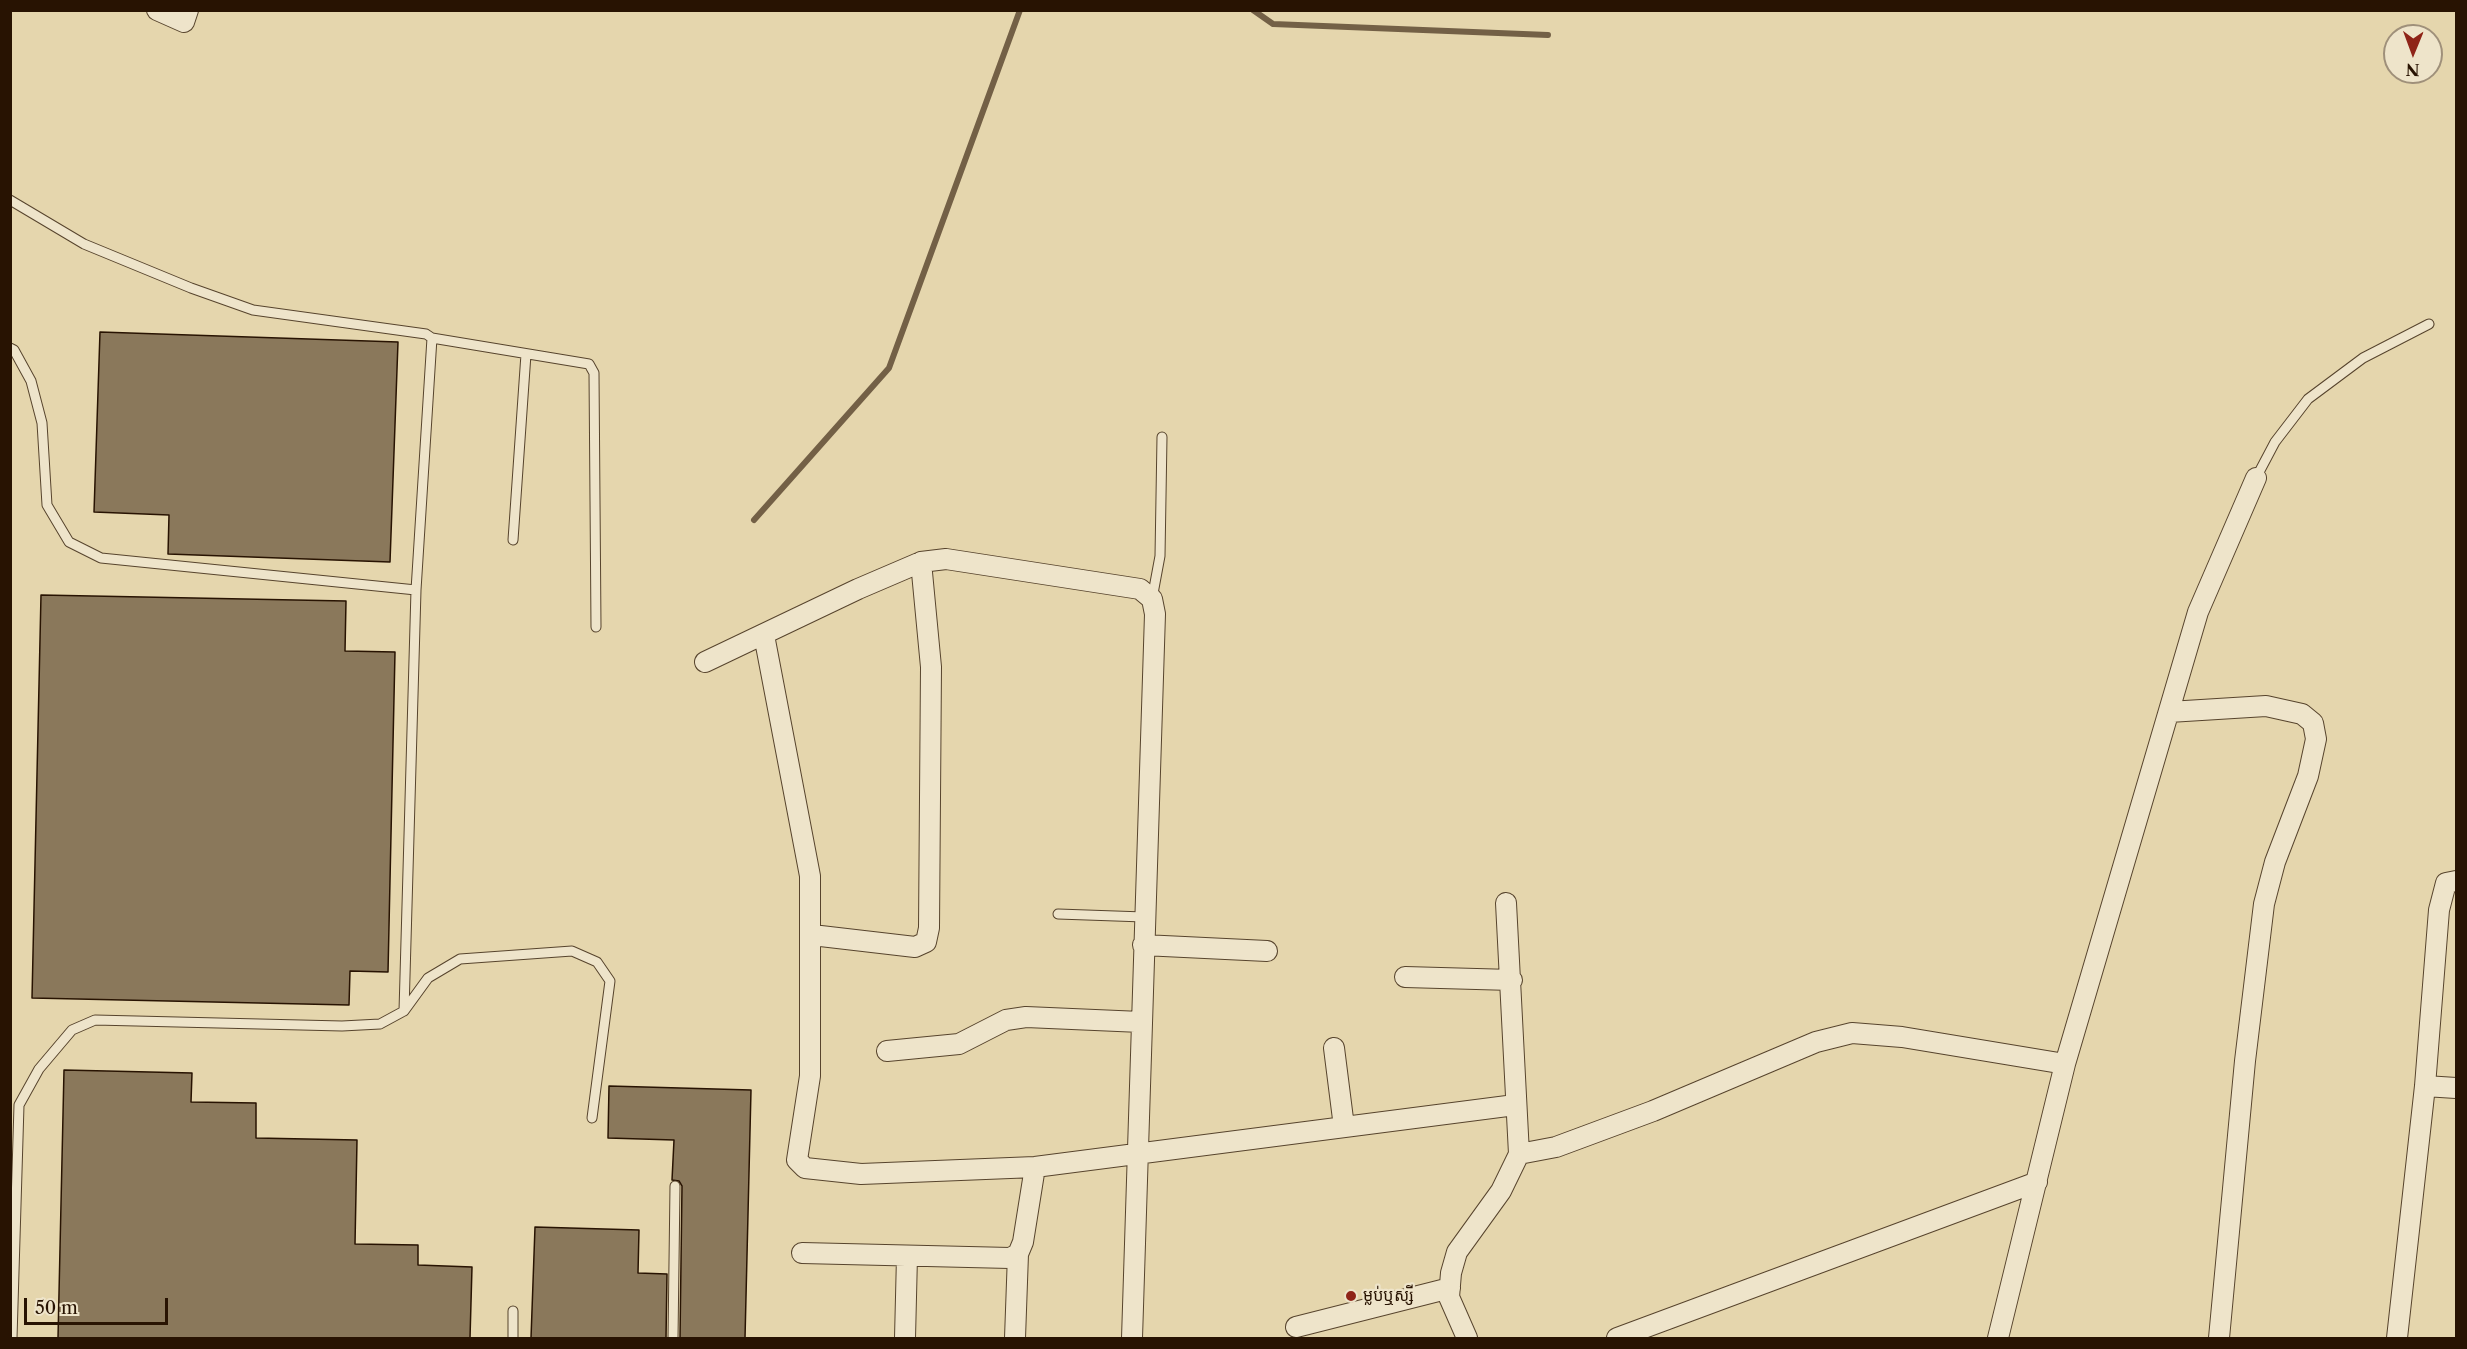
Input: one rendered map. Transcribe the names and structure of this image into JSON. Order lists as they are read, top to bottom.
{
  "places": ["ម្លប់ឬស្សី"],
  "scale_bar": "50 m",
  "north": "bottom"
}
